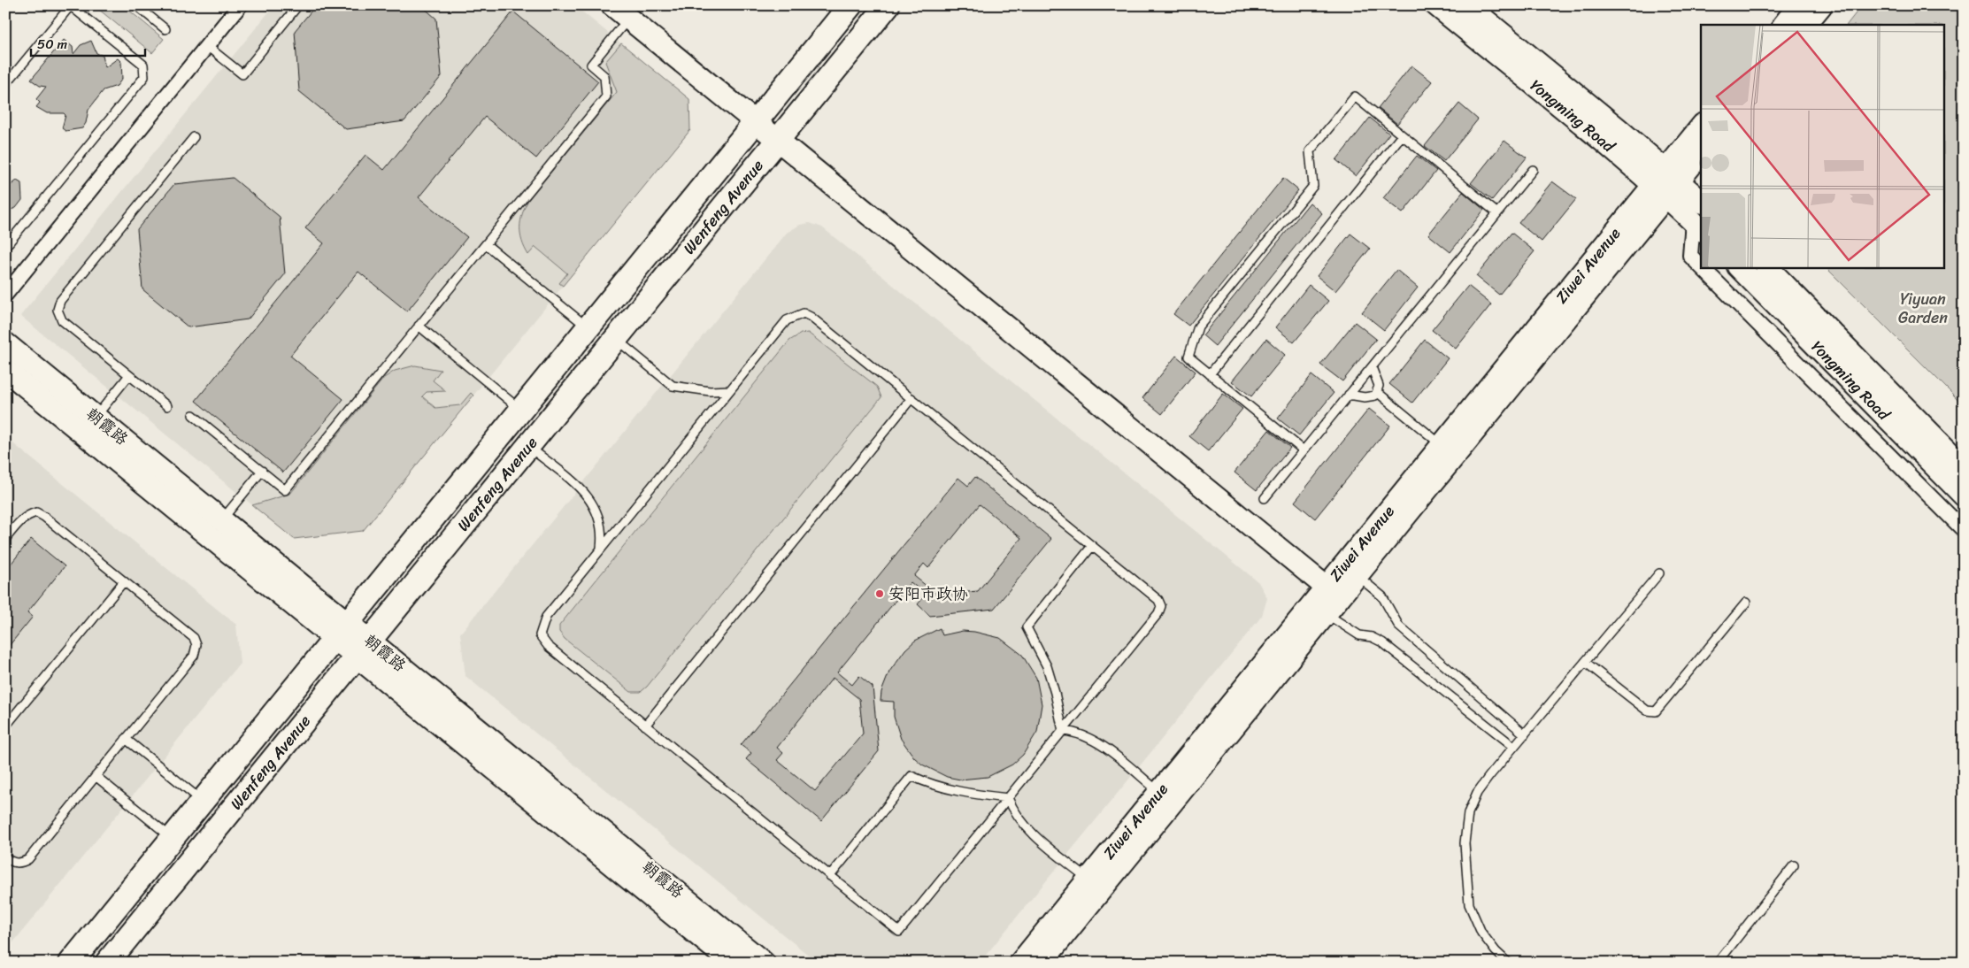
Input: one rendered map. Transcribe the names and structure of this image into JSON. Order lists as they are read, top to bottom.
{
  "streets": {
    "main road": ["Wenfeng Avenue"],
    "street": ["Yongming Road", "Ziwei Avenue", "朝霞路"]
  },
  "crossings": [
    ["Yongming Road", "Ziwei Avenue"],
    ["Wenfeng Avenue", "朝霞路"]
  ],
  "parks": ["Yiyuan Garden"],
  "places": ["安阳市政协"],
  "scale_bar": "50 m"
}
